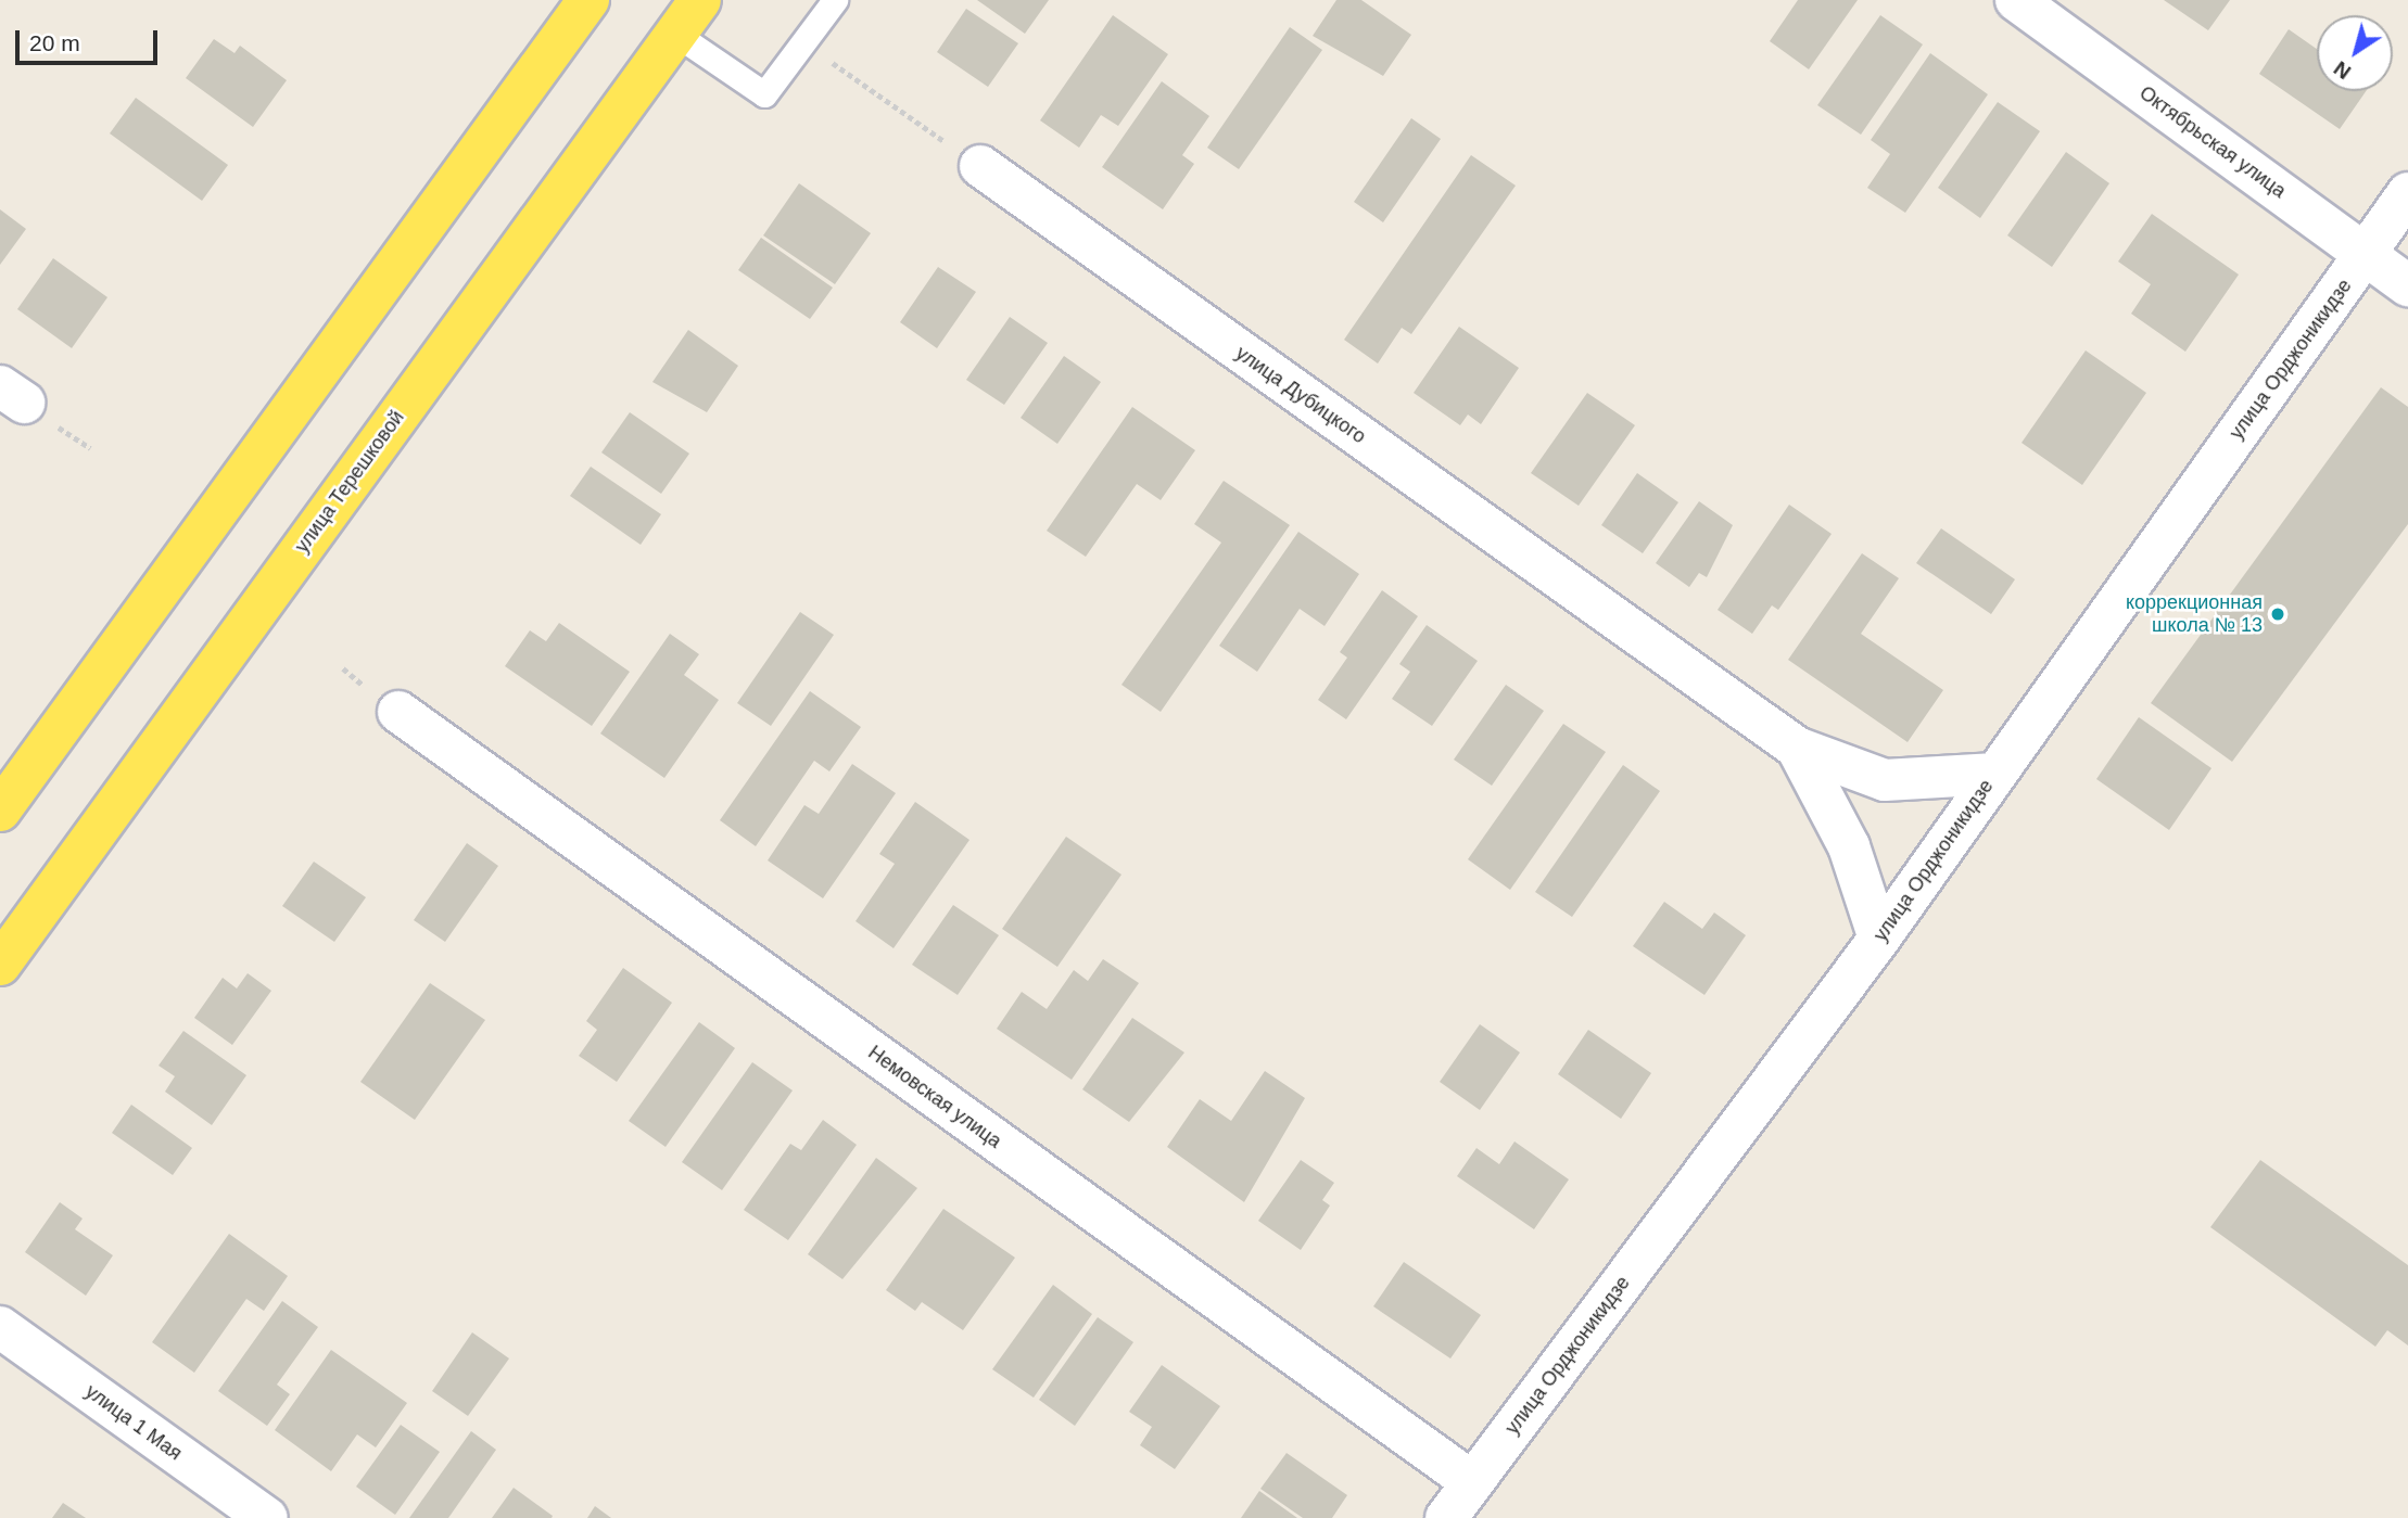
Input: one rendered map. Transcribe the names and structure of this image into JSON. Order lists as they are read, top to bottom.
{
  "streets": {
    "main road": ["улица Терешковой"],
    "street": [
      "Октябрьская улица",
      "улица Орджоникидзе",
      "улица Дубицкого",
      "Немовская улица",
      "улица 1 Мая"
    ]
  },
  "crossings": [
    ["Октябрьская улица", "улица Орджоникидзе"],
    ["улица Орджоникидзе", "улица Дубицкого"],
    ["улица Орджоникидзе", "Немовская улица"]
  ],
  "places": ["коррекционная школа № 13"],
  "scale_bar": "20 m",
  "north": "bottom left"
}
